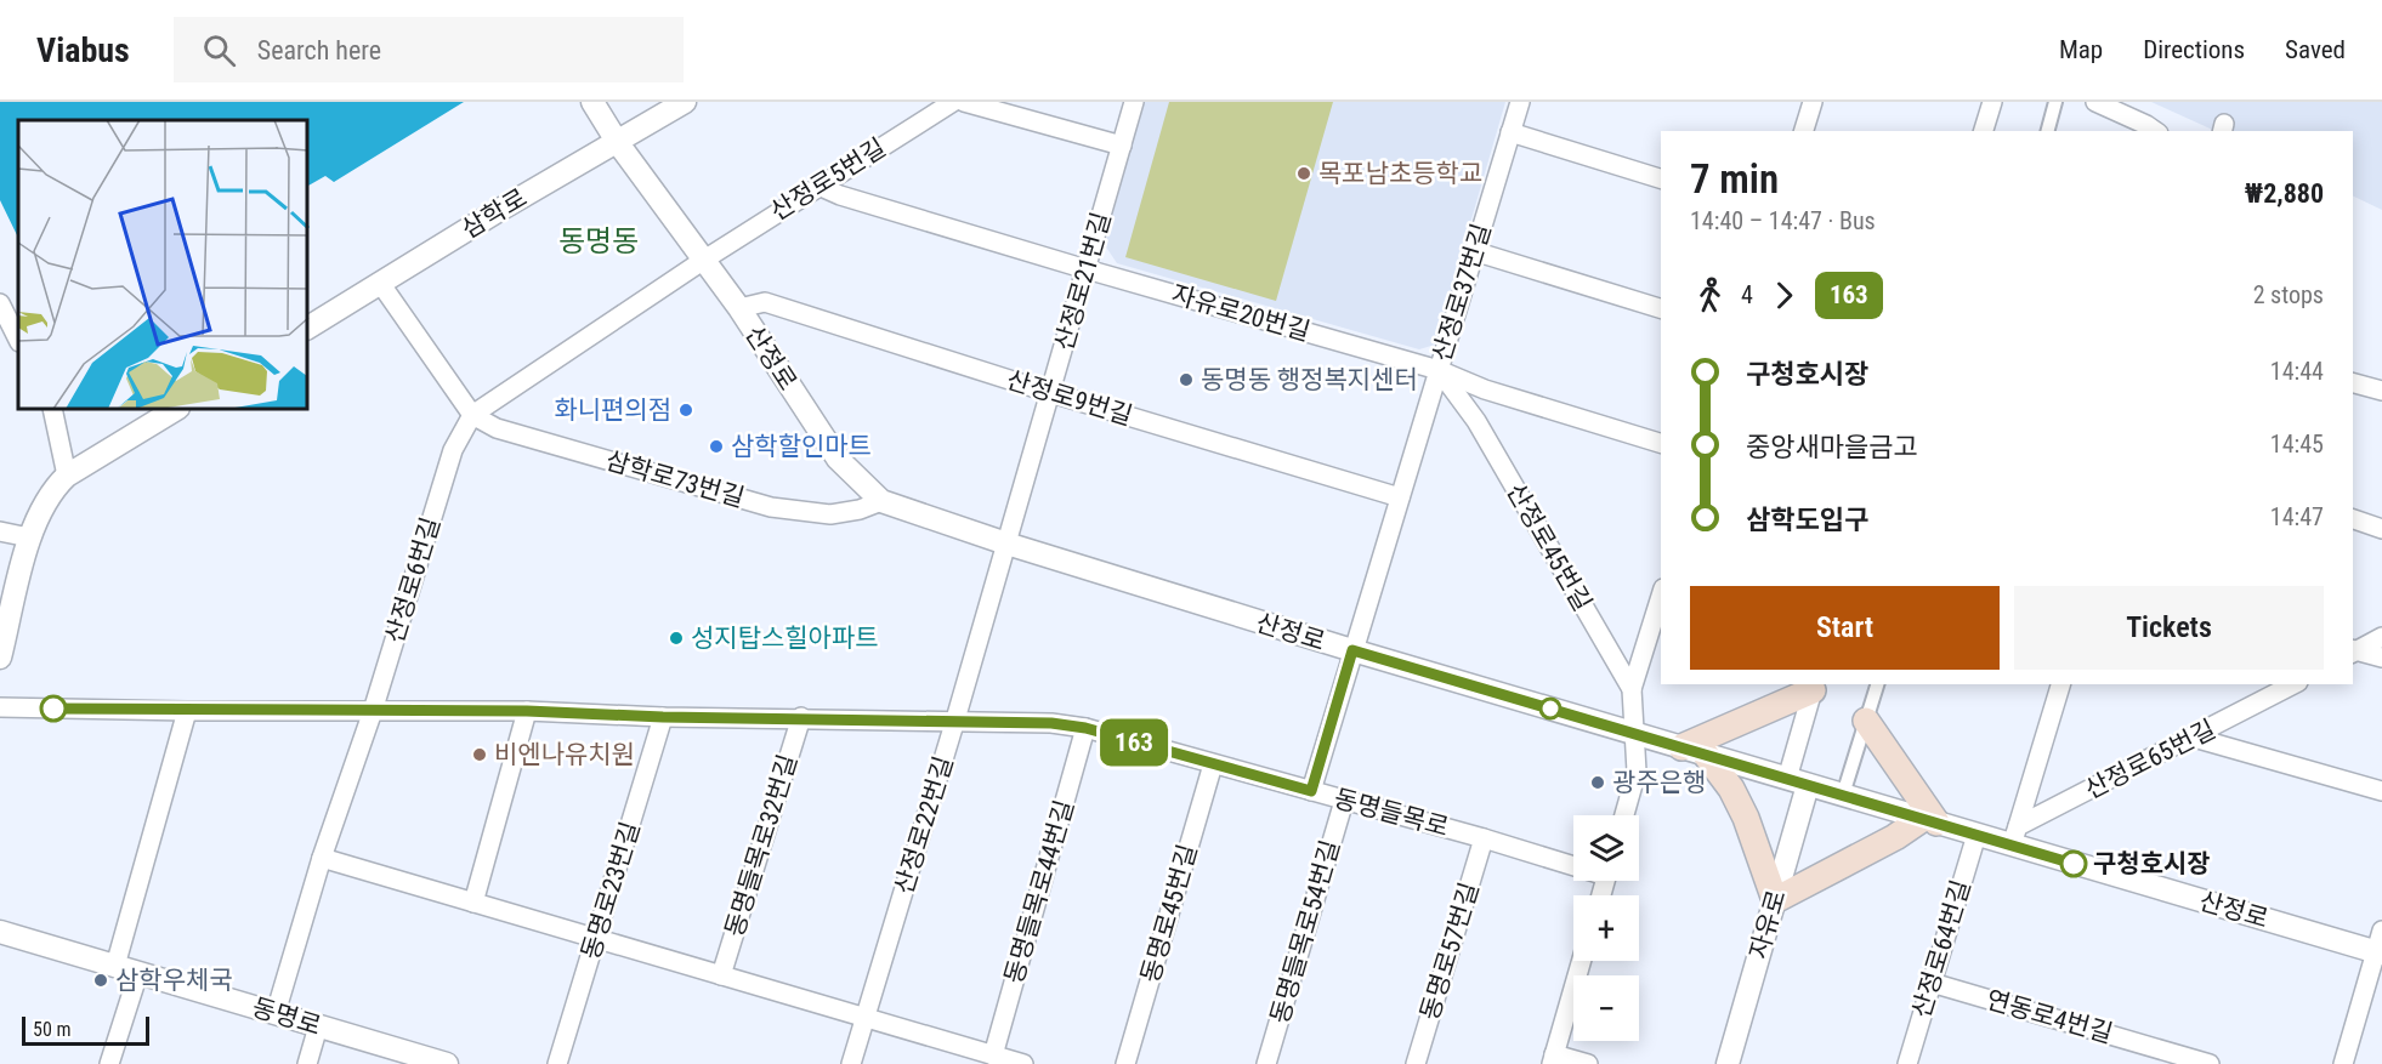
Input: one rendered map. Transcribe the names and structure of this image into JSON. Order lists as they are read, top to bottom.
{
  "streets": {
    "street": [
      "산정로5번길",
      "삼학로",
      "산정로21번길",
      "산정로37번길",
      "자유로20번길",
      "산정로",
      "산정로9번길",
      "삼학로73번길",
      "산정로45번길",
      "산정로6번길",
      "산정로65번길",
      "동명들목로",
      "산정로22번길",
      "동명들목로32번길",
      "동명로23번길",
      "동명들목로44번길",
      "동명로45번길",
      "자유로",
      "동명들목로54번길",
      "산정로64번길",
      "동명로57번길",
      "동명로",
      "연동로4번길"
    ]
  },
  "crossings": [
    ["산정로5번길", "자유로20번길"],
    ["산정로5번길", "산정로"],
    ["산정로5번길", "산정로6번길"],
    ["삼학로", "산정로"],
    ["산정로21번길", "자유로20번길"],
    ["산정로21번길", "산정로"],
    ["산정로21번길", "산정로9번길"],
    ["산정로21번길", "산정로22번길"],
    ["산정로37번길", "자유로20번길"],
    ["산정로37번길", "산정로"],
    ["산정로37번길", "산정로9번길"],
    ["산정로37번길", "산정로45번길"],
    ["산정로37번길", "동명들목로"],
    ["자유로20번길", "산정로45번길"],
    ["산정로", "산정로9번길"],
    ["산정로", "삼학로73번길"],
    ["산정로", "산정로45번길"],
    ["산정로", "산정로6번길"],
    ["산정로", "산정로65번길"],
    ["산정로", "산정로22번길"],
    ["산정로", "자유로"],
    ["산정로", "산정로64번길"],
    ["삼학로73번길", "산정로6번길"],
    ["산정로6번길", "동명들목로"],
    ["산정로6번길", "동명로"],
    ["동명들목로", "산정로22번길"],
    ["동명들목로", "동명들목로32번길"],
    ["동명들목로", "동명로23번길"],
    ["동명들목로", "동명들목로44번길"],
    ["동명들목로", "동명로45번길"],
    ["동명들목로", "동명들목로54번길"],
    ["동명들목로", "동명로57번길"],
    ["산정로64번길", "연동로4번길"]
  ],
  "districts": ["동명동"],
  "places": [
    "목포남초등학교",
    "동명동 행정복지센터",
    "화니편의점",
    "삼학할인마트",
    "성지탑스힐아파트",
    "비엔나유치원",
    "광주은행",
    "구청호시장",
    "삼학우체국"
  ],
  "lines": ["bus line 163"],
  "scale_bar": "50 m",
  "page": {
    "header": "Viabus",
    "search": "Search here",
    "nav": ["Map", "Directions", "Saved"],
    "on_map": "163",
    "heading": ["7 min", "14:40 – 14:47 · Bus", "₩2,880"],
    "legs": ["4", "163", "2 stops"],
    "list": [
      {
        "name": "구청호시장",
        "value": "14:44"
      },
      {
        "name": "중앙새마을금고",
        "value": "14:45"
      },
      {
        "name": "삼학도입구",
        "value": "14:47"
      }
    ],
    "buttons": ["Start", "Tickets"],
    "map_buttons": ["+", "−"],
    "scale": "50 m"
  }
}
